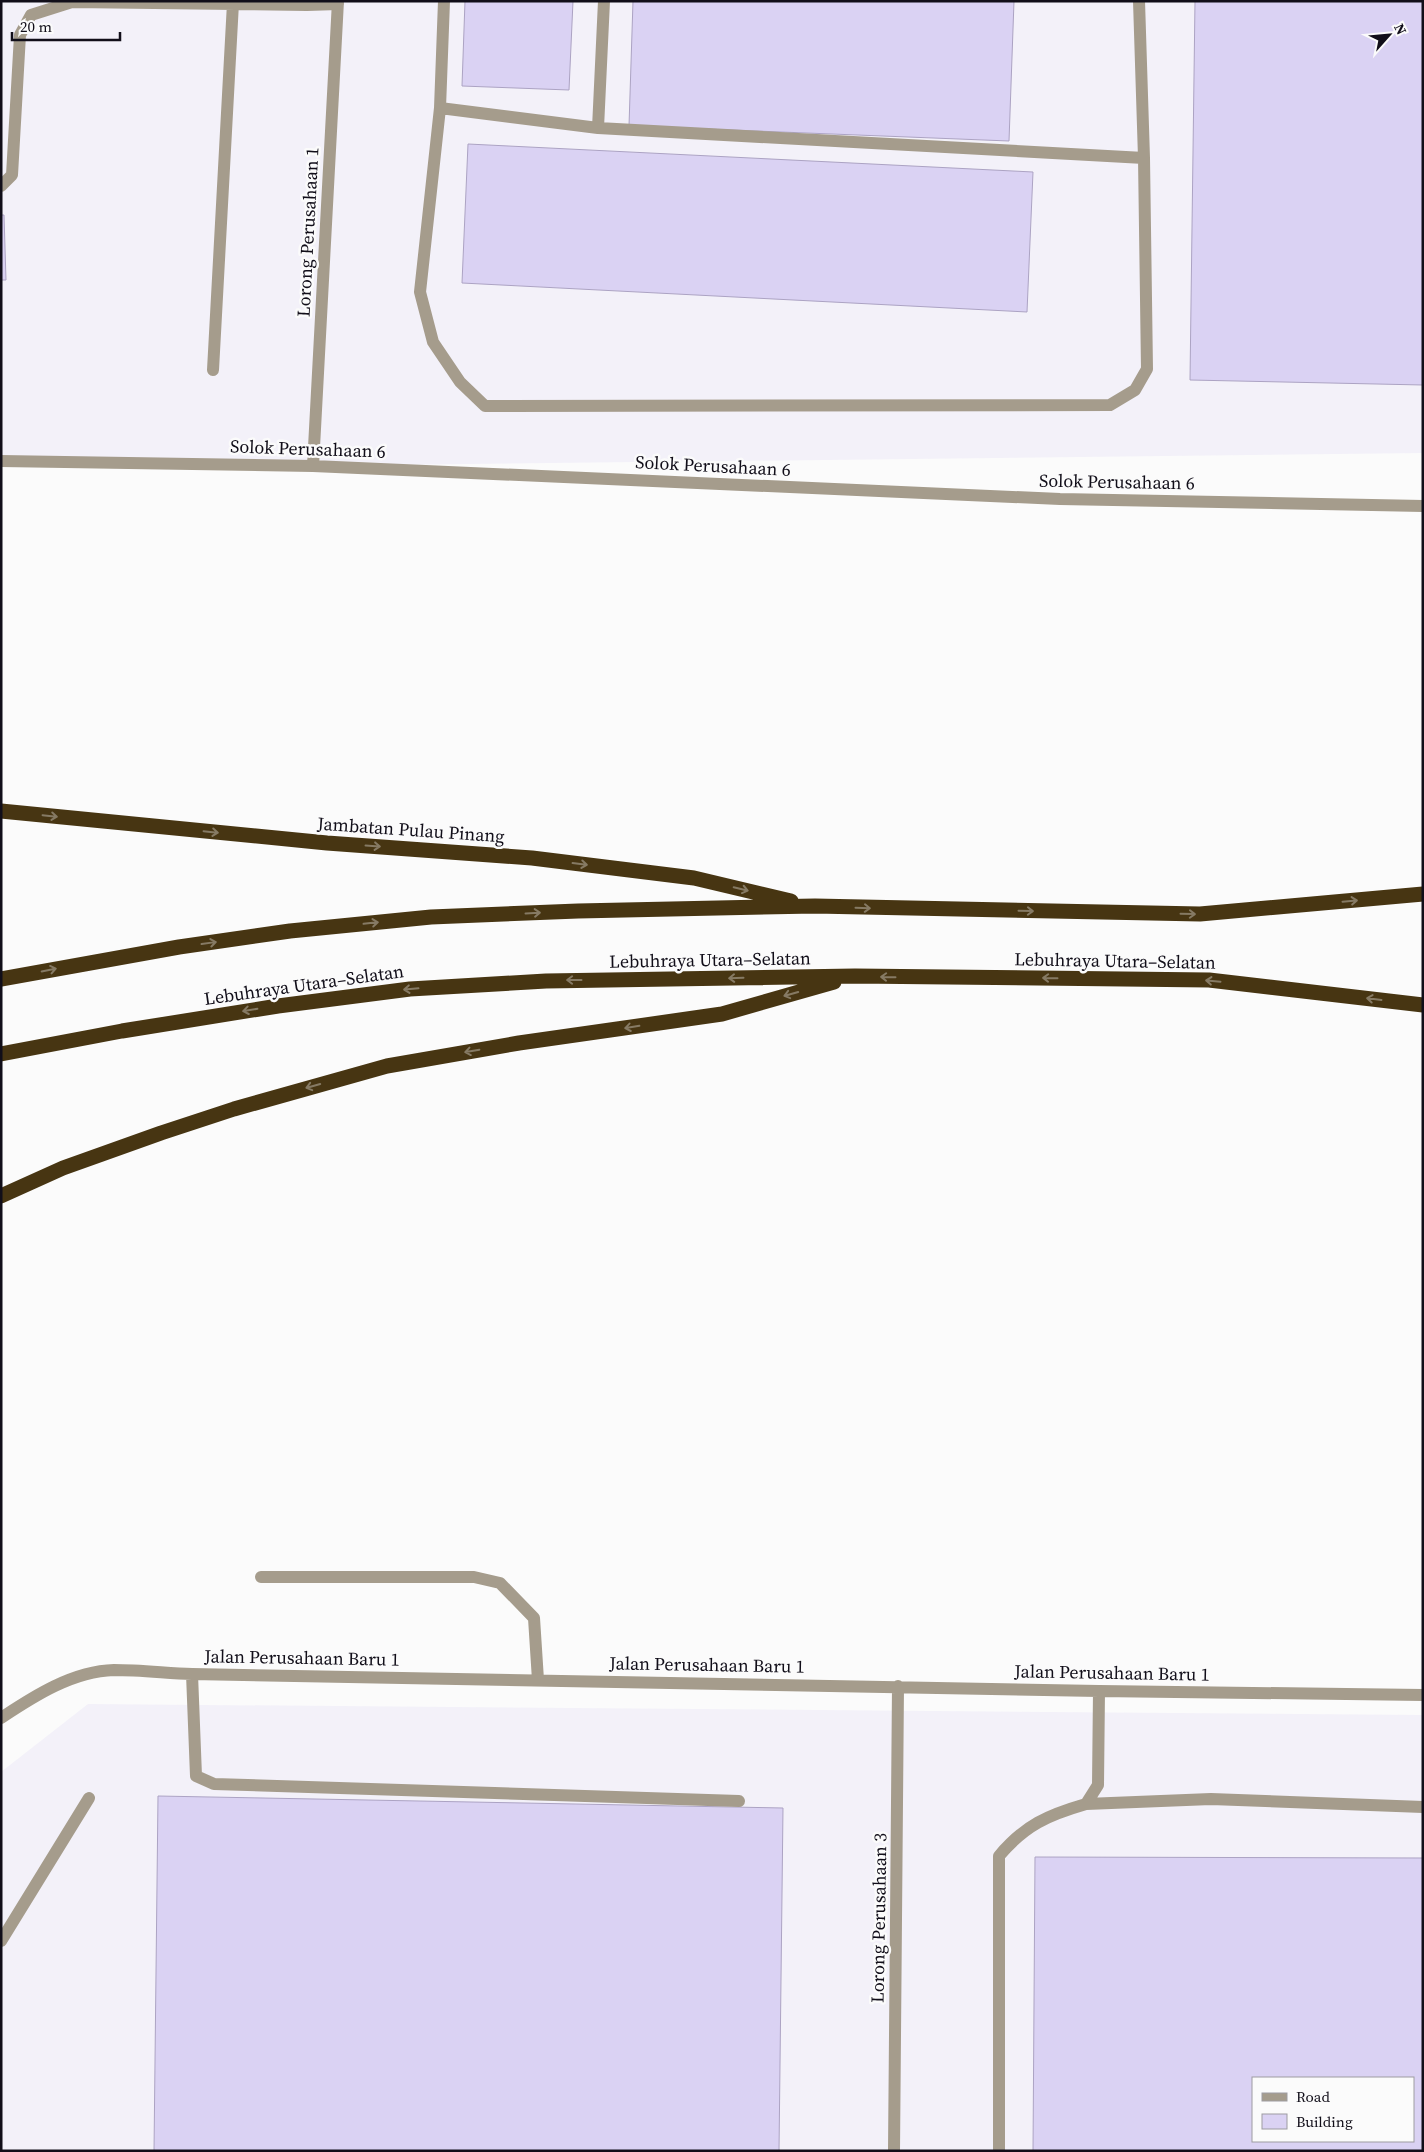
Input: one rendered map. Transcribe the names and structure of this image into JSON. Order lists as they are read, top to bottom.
{
  "streets": {
    "highway": ["Jambatan Pulau Pinang", "Lebuhraya Utara–Selatan"],
    "street": [
      "Lorong Perusahaan 1",
      "Solok Perusahaan 6",
      "Jalan Perusahaan Baru 1",
      "Lorong Perusahaan 3"
    ]
  },
  "crossings": [
    ["Lorong Perusahaan 1", "Solok Perusahaan 6"],
    ["Jalan Perusahaan Baru 1", "Lorong Perusahaan 3"]
  ],
  "legend": ["Road", "Building"],
  "scale_bar": "20 m",
  "north": "top right"
}
